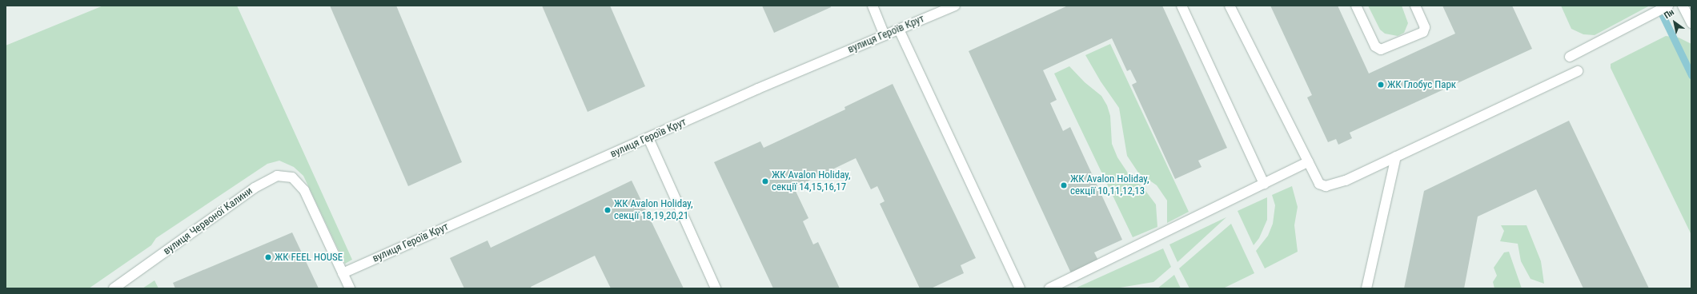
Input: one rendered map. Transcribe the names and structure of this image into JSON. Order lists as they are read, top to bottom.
{
  "streets": {
    "street": ["вулиця Героїв Крут", "вулиця Червоної Калини"]
  },
  "crossings": [
    ["вулиця Героїв Крут", "вулиця Червоної Калини"]
  ],
  "places": [
    "ЖК Глобус Парк",
    "ЖК Avalon Holiday, секції 14,15,16,17",
    "ЖК Avalon Holiday, секції 10,11,12,13",
    "ЖК Avalon Holiday, секції 18,19,20,21",
    "ЖК FEEL HOUSE"
  ],
  "north": "top left"
}
